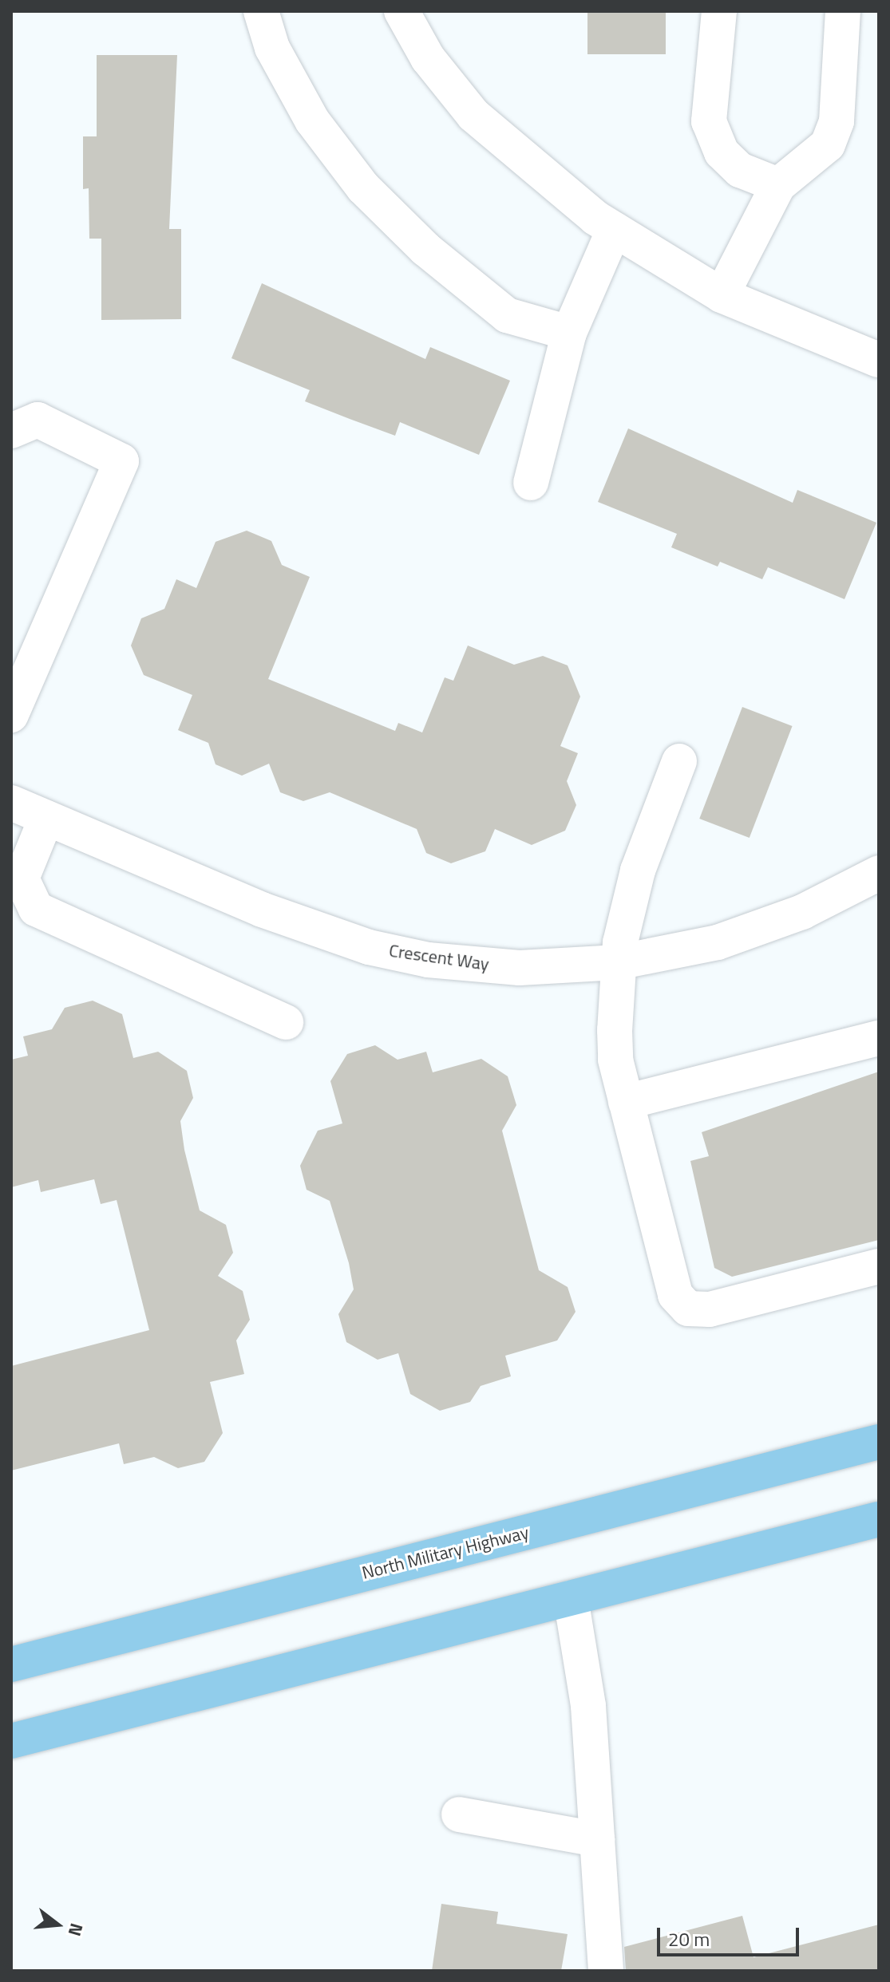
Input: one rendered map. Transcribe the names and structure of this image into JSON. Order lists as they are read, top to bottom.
{
  "streets": {
    "main road": ["North Military Highway"],
    "street": ["Crescent Way"]
  },
  "scale_bar": "20 m",
  "north": "right"
}
